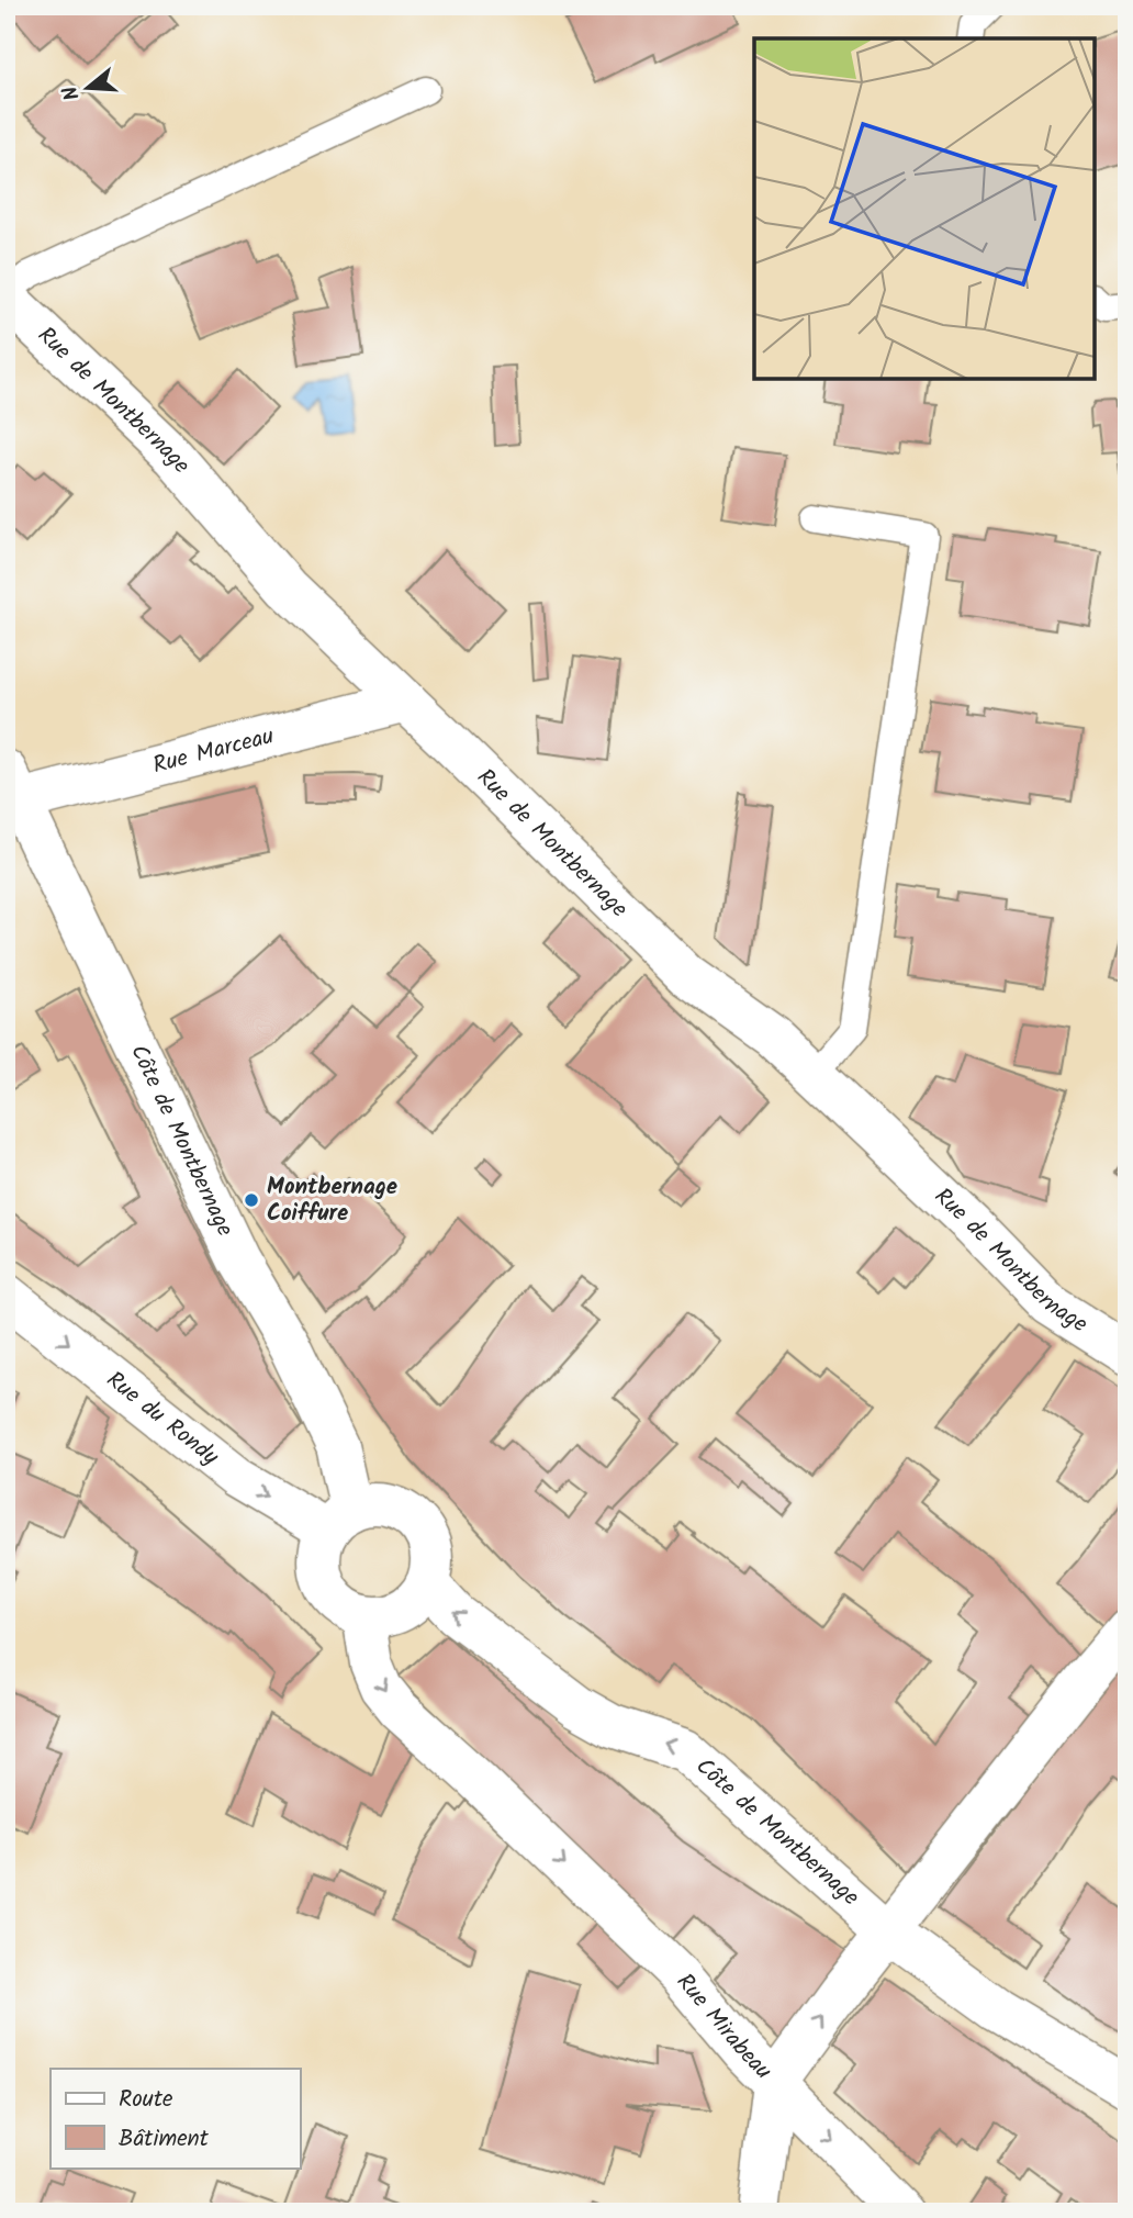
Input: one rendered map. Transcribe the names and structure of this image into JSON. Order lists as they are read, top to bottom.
{
  "streets": {
    "street": [
      "Rue de Montbernage",
      "Rue Marceau",
      "Côte de Montbernage",
      "Rue du Rondy",
      "Rue Mirabeau"
    ]
  },
  "crossings": [
    ["Rue de Montbernage", "Rue Marceau"],
    ["Rue Marceau", "Côte de Montbernage"],
    ["Côte de Montbernage", "Rue du Rondy"],
    ["Côte de Montbernage", "Rue Mirabeau"],
    ["Rue du Rondy", "Rue Mirabeau"]
  ],
  "one_way": ["Rue du Rondy"],
  "places": ["Montbernage Coiffure"],
  "legend": ["Route", "Bâtiment"],
  "north": "left"
}
